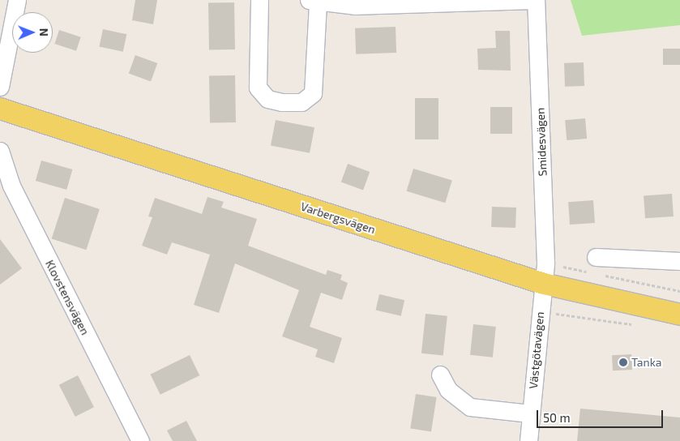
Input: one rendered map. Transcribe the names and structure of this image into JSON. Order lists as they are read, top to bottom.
{
  "streets": {
    "main road": ["Varbergsvägen"],
    "street": ["Smidesvägen", "Klovstensvägen", "Västgötavägen"]
  },
  "crossings": [
    ["Smidesvägen", "Varbergsvägen"],
    ["Smidesvägen", "Västgötavägen"],
    ["Varbergsvägen", "Västgötavägen"]
  ],
  "places": ["Tanka"],
  "scale_bar": "50 m",
  "north": "right"
}
